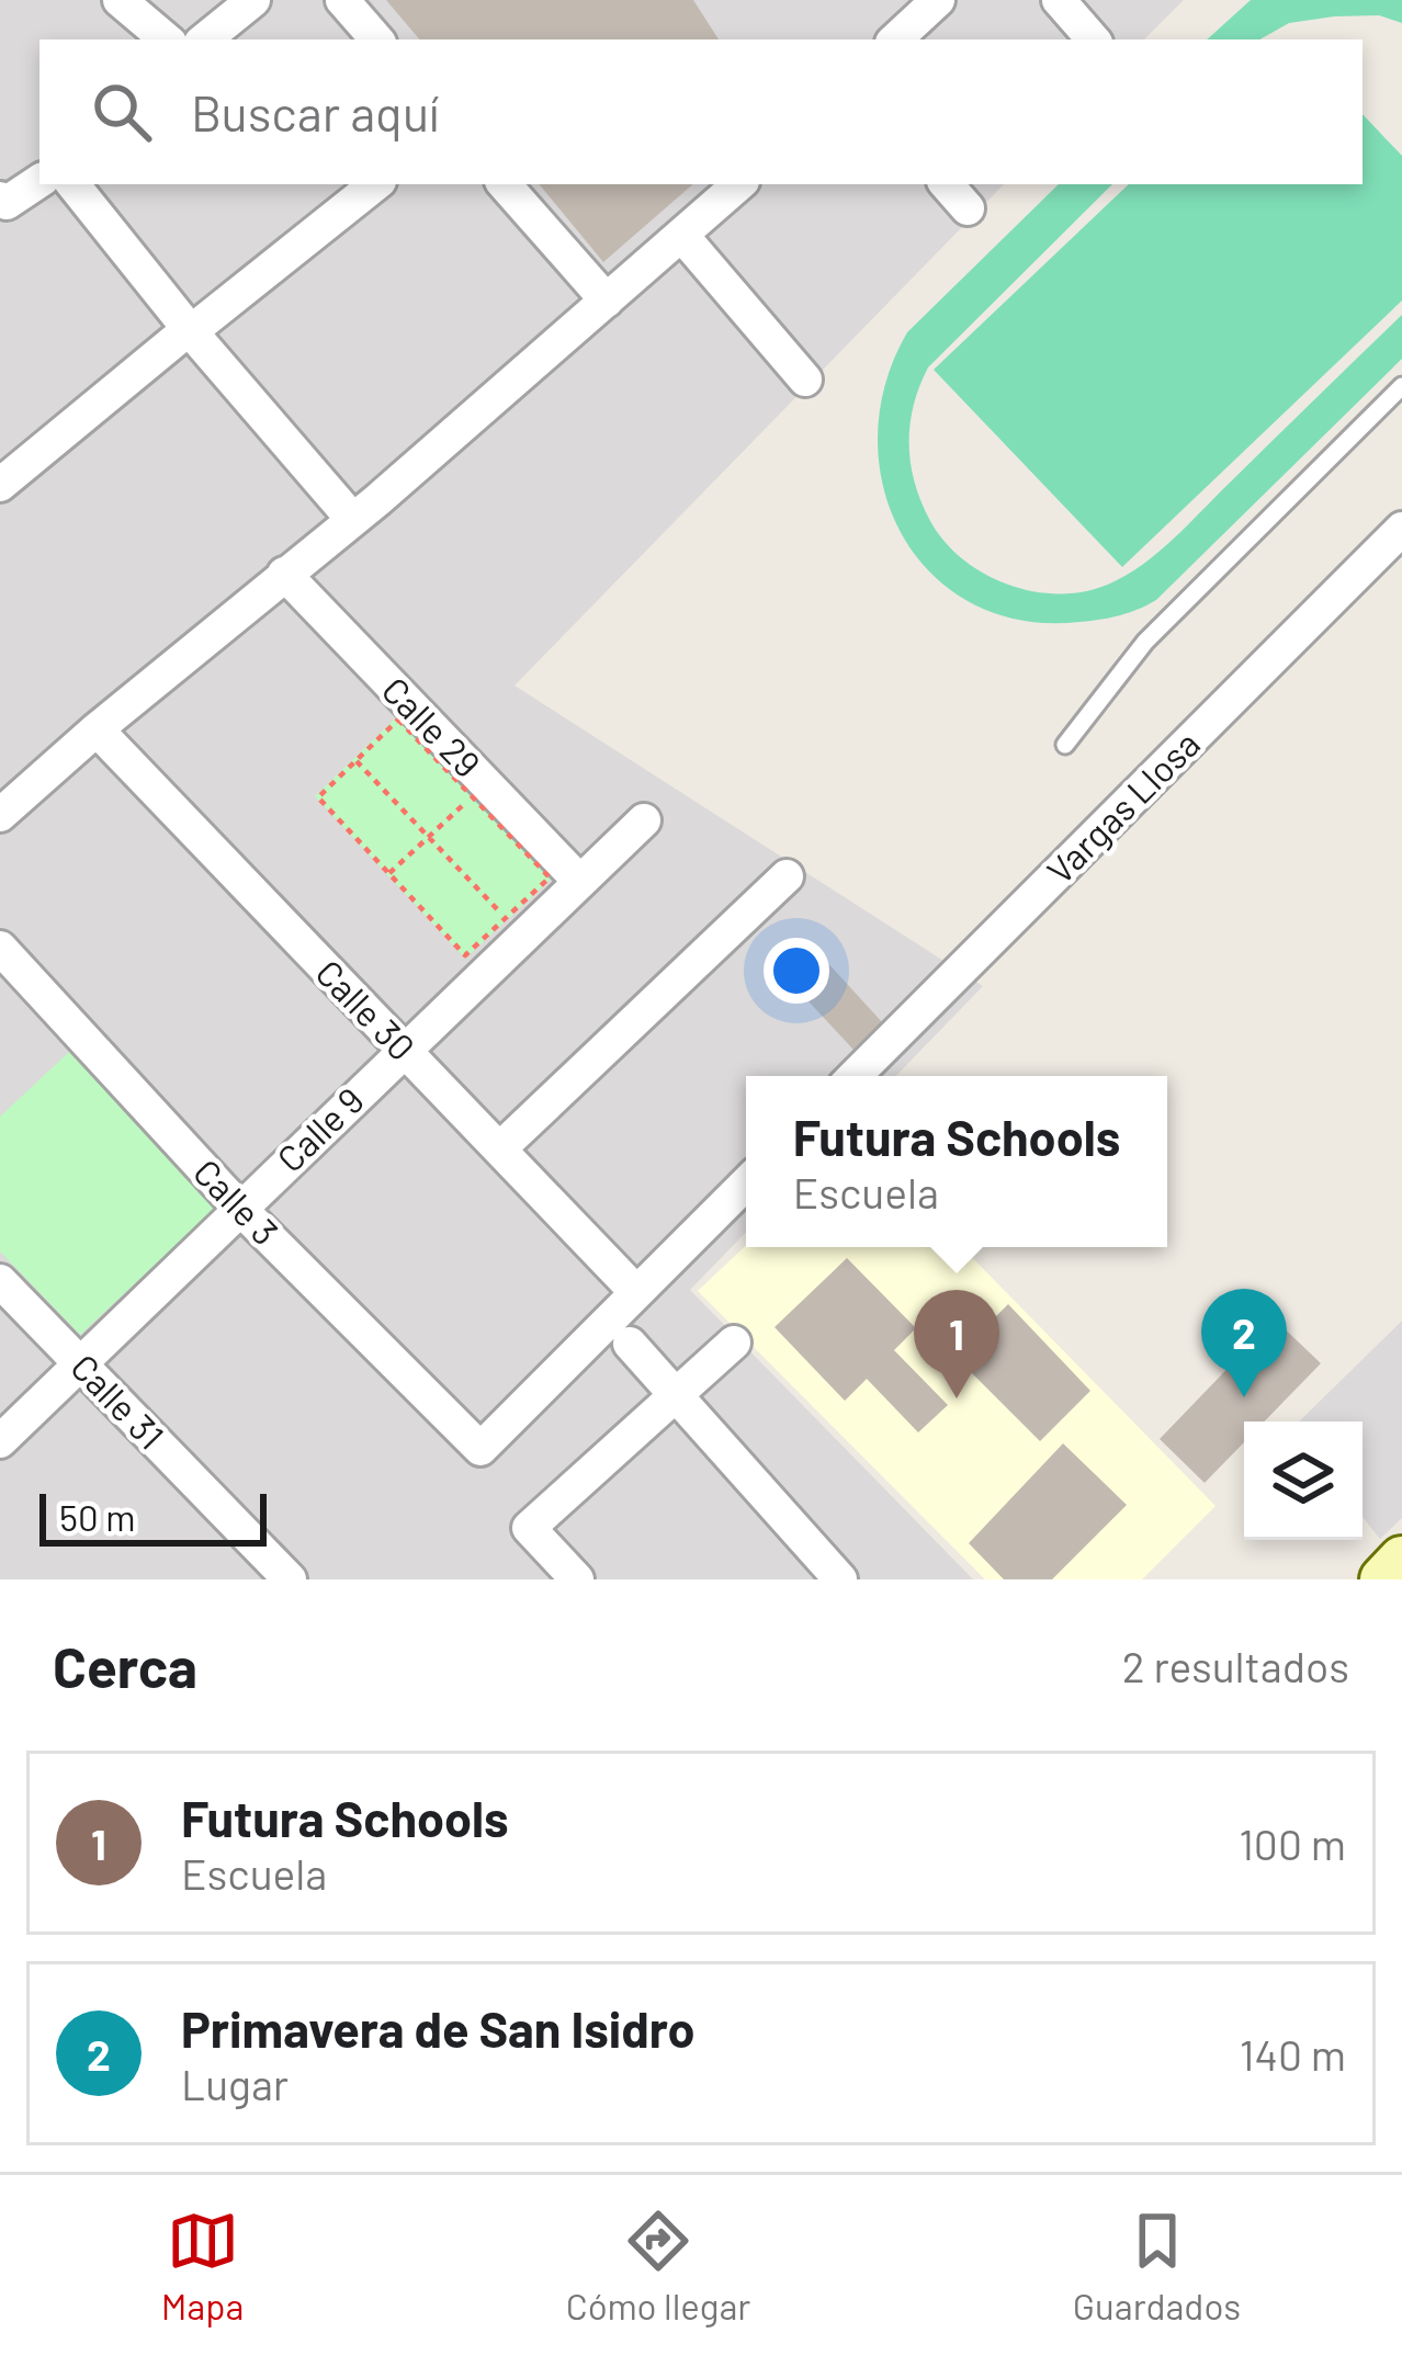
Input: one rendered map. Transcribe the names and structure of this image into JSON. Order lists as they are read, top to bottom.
{
  "streets": {
    "street": [
      "Calle 29",
      "Vargas Llosa",
      "Calle 30",
      "Calle 9",
      "Calle 3",
      "Calle 31"
    ]
  },
  "crossings": [
    ["Calle 29", "Calle 9"],
    ["Calle 30", "Calle 9"],
    ["Calle 30", "Calle 3"],
    ["Calle 9", "Calle 3"],
    ["Calle 9", "Calle 31"]
  ],
  "scale_bar": "50 m",
  "page": {
    "search": "Buscar aquí",
    "popup": ["Futura Schools", "Escuela"],
    "pins": ["2", "1"],
    "scale": "50 m",
    "heading": ["Cerca", "2 resultados"],
    "list": [
      {
        "mark": "1",
        "name": "Futura Schools",
        "note": "Escuela",
        "value": "100 m"
      },
      {
        "mark": "2",
        "name": "Primavera de San Isidro",
        "note": "Lugar",
        "value": "140 m"
      }
    ],
    "nav": ["Mapa", "Cómo llegar", "Guardados"]
  }
}
